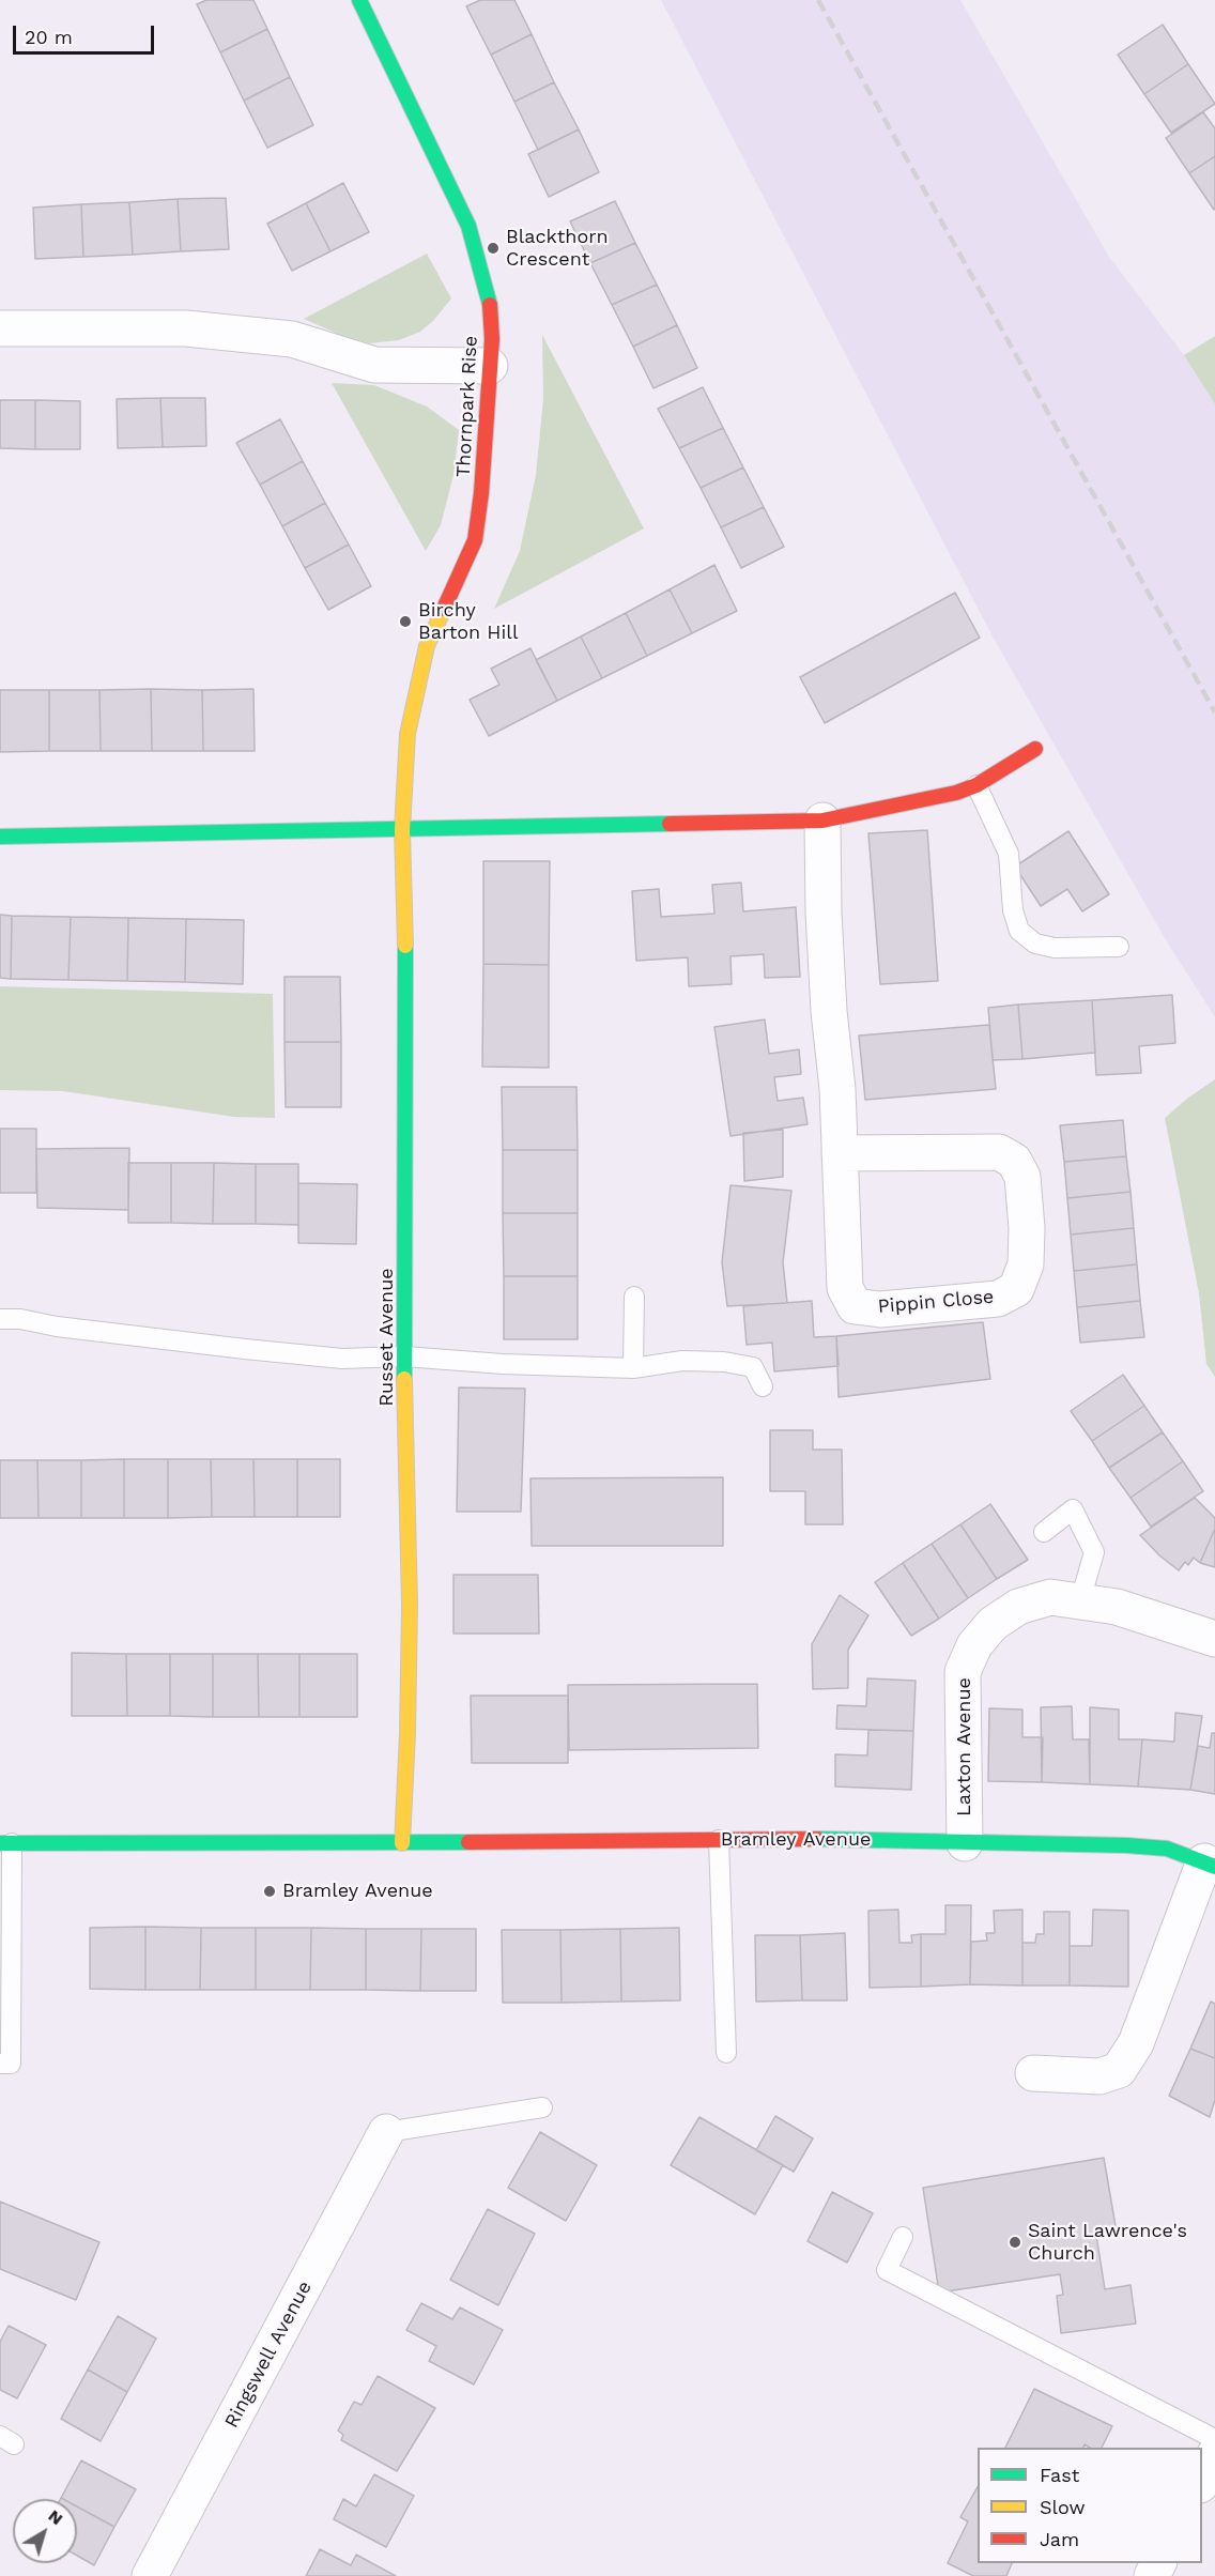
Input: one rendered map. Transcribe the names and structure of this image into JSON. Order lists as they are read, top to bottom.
{
  "streets": {
    "street": [
      "Thornpark Rise",
      "Pippin Close",
      "Russet Avenue",
      "Laxton Avenue",
      "Bramley Avenue",
      "Ringswell Avenue"
    ]
  },
  "crossings": [
    ["Thornpark Rise", "Russet Avenue"],
    ["Russet Avenue", "Bramley Avenue"],
    ["Laxton Avenue", "Bramley Avenue"]
  ],
  "places": [
    "Blackthorn Crescent",
    "Birchy Barton Hill",
    "Bramley Avenue",
    "Saint Lawrence's Church"
  ],
  "legend": ["Fast", "Slow", "Jam"],
  "scale_bar": "20 m",
  "north": "top right"
}
